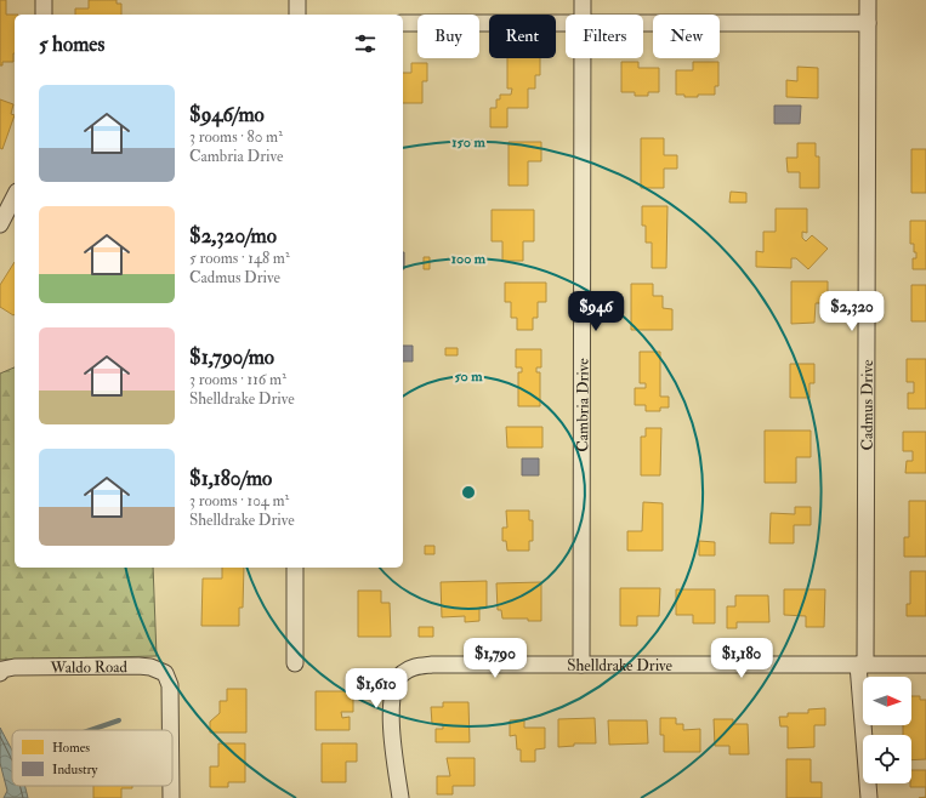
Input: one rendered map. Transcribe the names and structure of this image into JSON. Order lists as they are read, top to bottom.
{
  "streets": {
    "street": [
      "Cambria Drive",
      "Cadmus Drive",
      "Shelldrake Drive",
      "Waldo Road"
    ]
  },
  "crossings": [
    ["Cambria Drive", "Shelldrake Drive"],
    ["Cadmus Drive", "Shelldrake Drive"]
  ],
  "legend": ["Homes", "Industry"],
  "north": "right",
  "page": {
    "chip": [
      "Buy",
      "Rent",
      "Filters",
      "New"
    ],
    "heading": "5 homes",
    "list": [
      {
        "name": "$946/mo",
        "note": "3 rooms · 80 m² · Cambria Drive"
      },
      {
        "name": "$2,320/mo",
        "note": "5 rooms · 148 m² · Cadmus Drive"
      },
      {
        "name": "$1,790/mo",
        "note": "3 rooms · 116 m² · Shelldrake Drive"
      },
      {
        "name": "$1,180/mo",
        "note": "3 rooms · 104 m² · Shelldrake Drive"
      }
    ],
    "price": [
      "$946",
      "$2,320",
      "$1,790",
      "$1,180",
      "$1,610"
    ]
  },
  "rings": ["150 m", "100 m", "50 m"]
}
